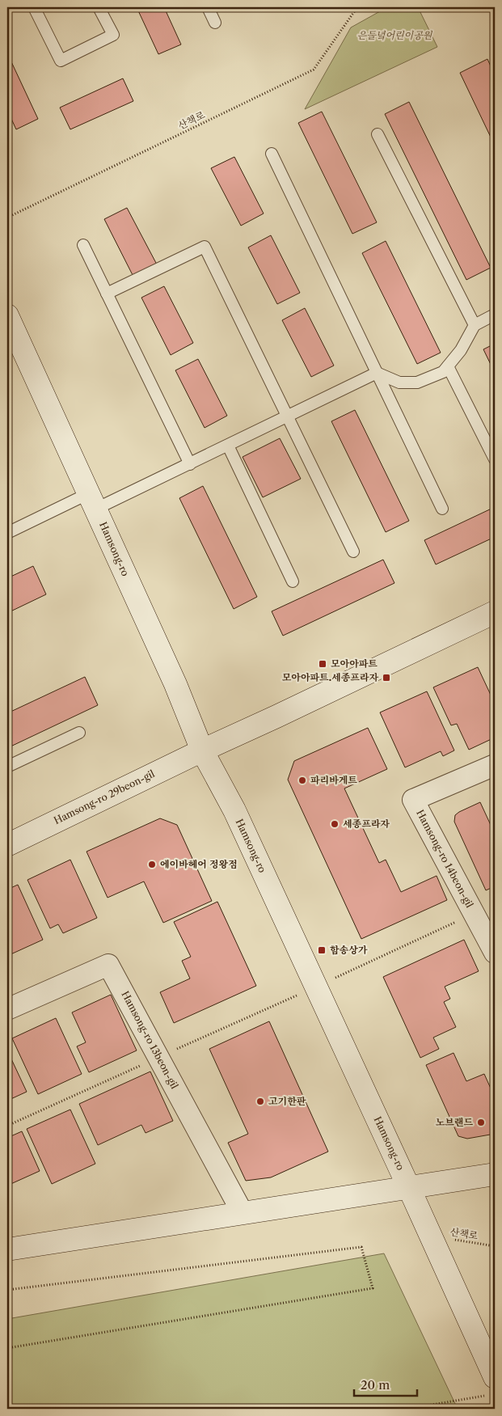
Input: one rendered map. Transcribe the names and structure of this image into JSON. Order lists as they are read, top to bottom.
{
  "streets": {
    "main road": ["Hamsong-ro", "Hamsong-ro 29beon-gil"],
    "street": ["Hamsong-ro 14beon-gil", "Hamsong-ro 13beon-gil"],
    "path": ["산책로"]
  },
  "crossings": [
    ["산책로", "Hamsong-ro"],
    ["Hamsong-ro", "Hamsong-ro 29beon-gil"]
  ],
  "parks": ["은들녘어린이공원"],
  "places": {
    "transit": ["모아아파트", "모아아파트.세종프라자", "함송상가"],
    "other": [
      "파리바게트",
      "세종프라자",
      "에이바헤어 정왕점",
      "고기한판",
      "노브랜드"
    ]
  },
  "scale_bar": "20 m"
}
